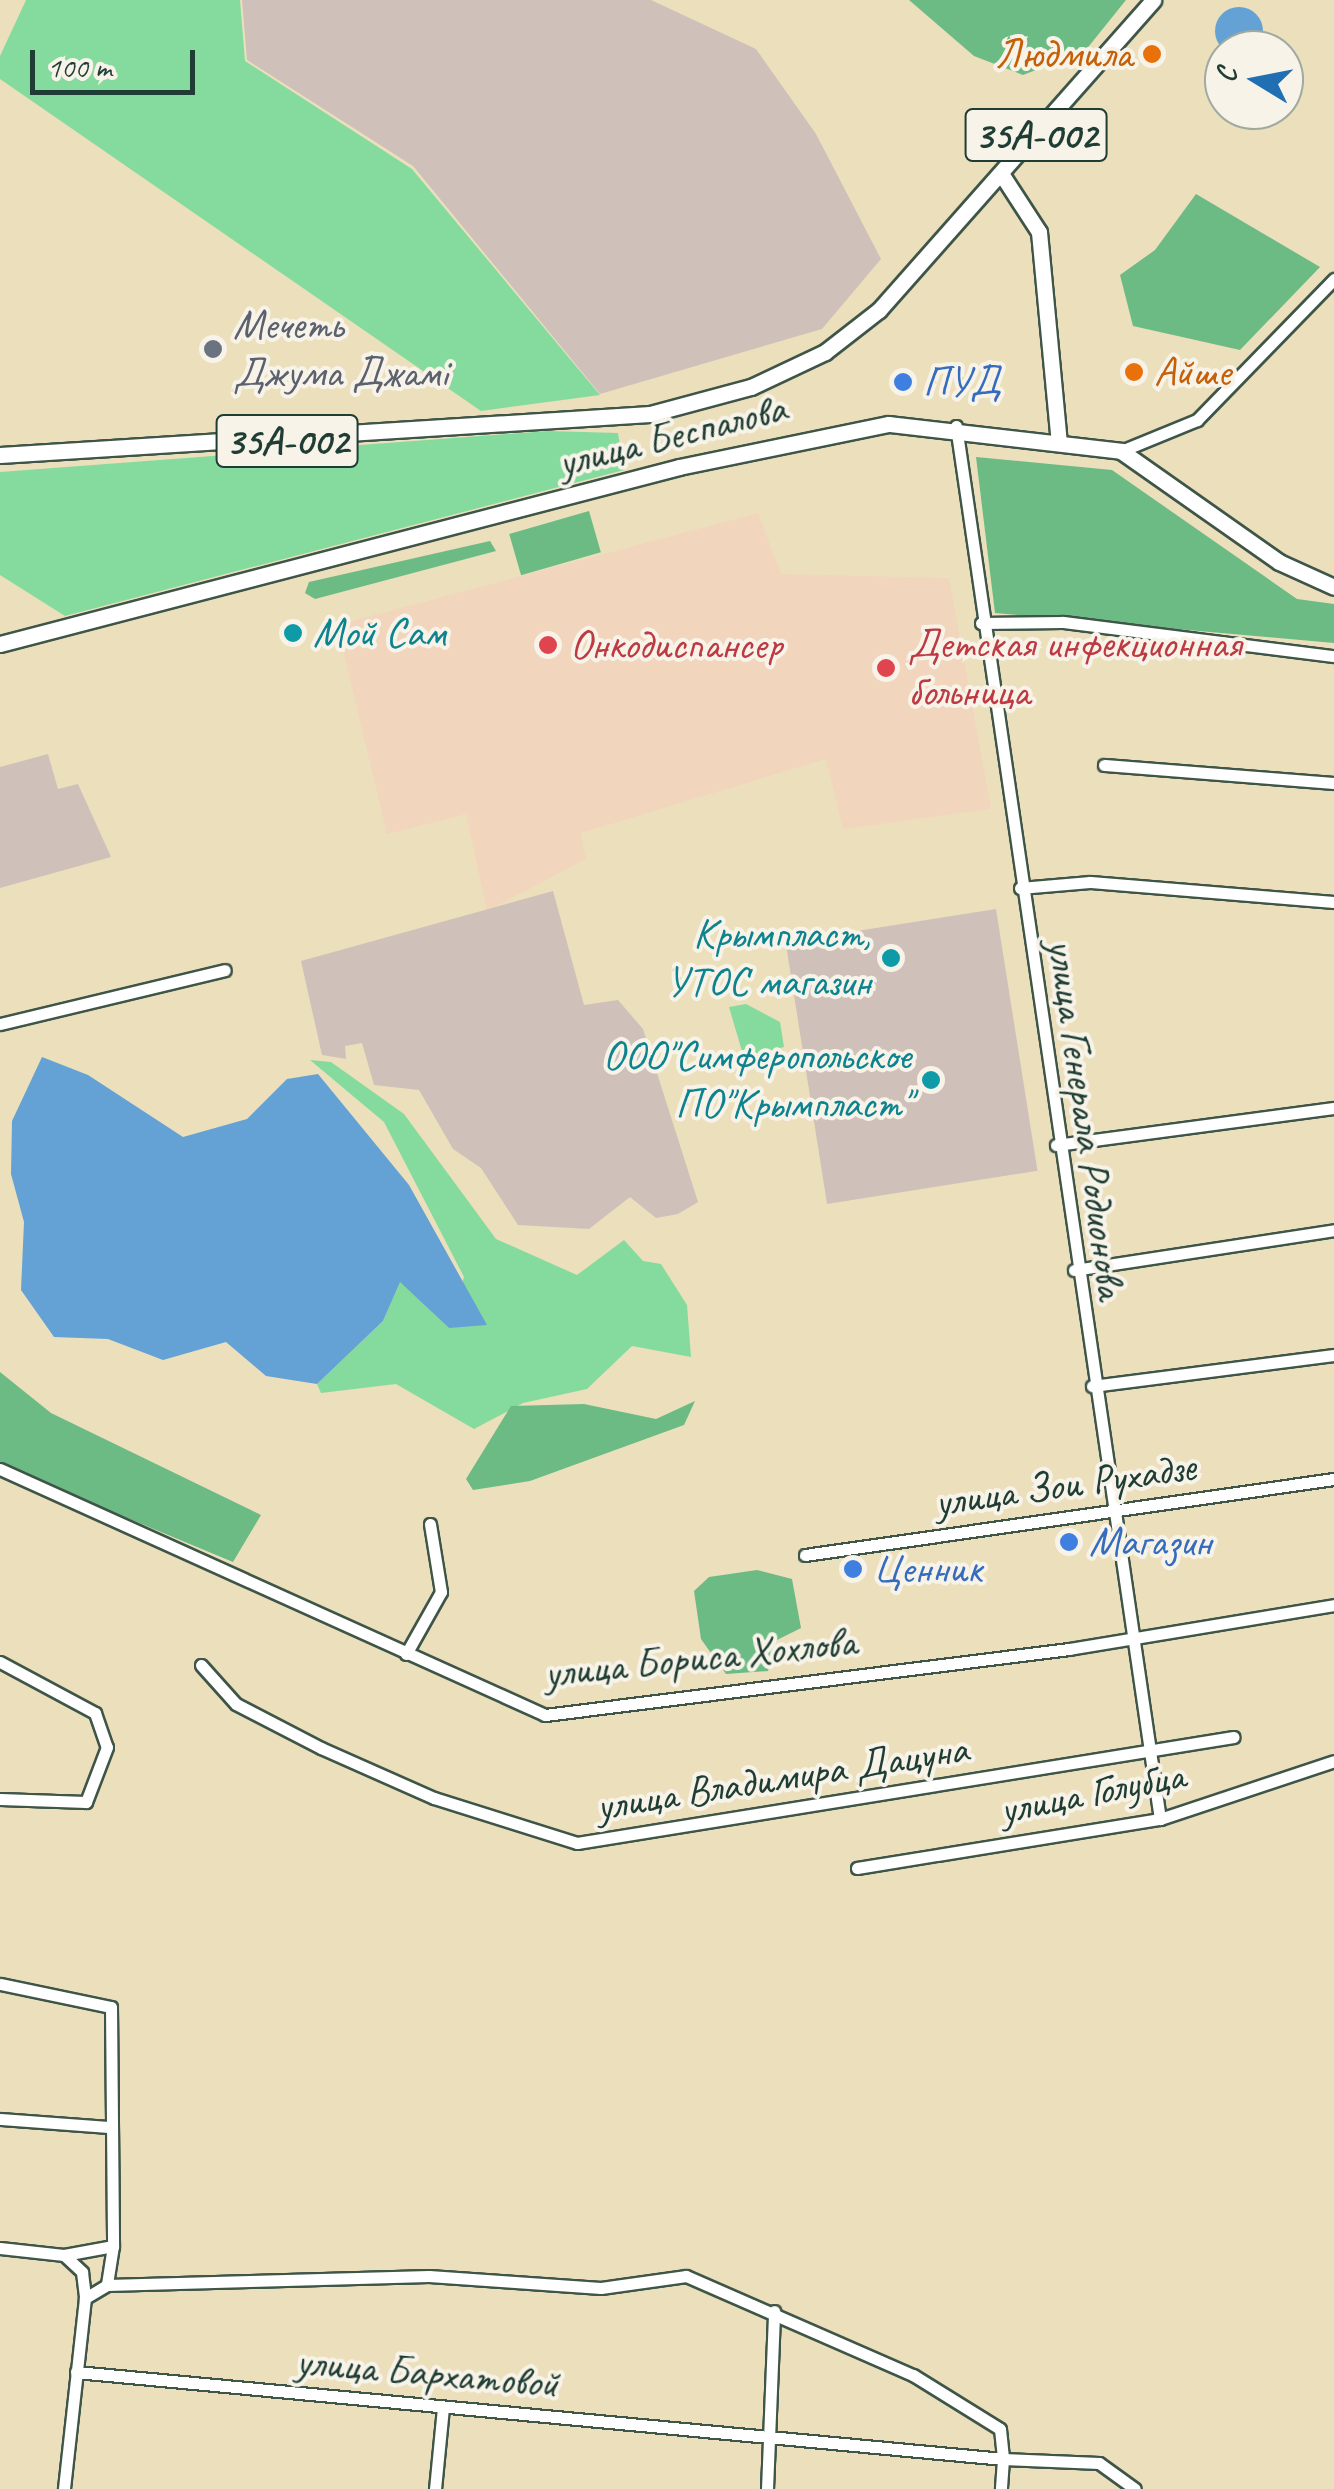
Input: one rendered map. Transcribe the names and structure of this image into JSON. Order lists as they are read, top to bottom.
{
  "streets": {
    "main road": ["35А-002", "улица Беспалова"],
    "street": [
      "улица Генерала Родионова",
      "улица Зои Рухадзе",
      "улица Бориса Хохлова",
      "улица Владимира Дацуна",
      "улица Голубца",
      "улица Бархатовой"
    ]
  },
  "crossings": [
    ["улица Беспалова", "улица Генерала Родионова"],
    ["улица Генерала Родионова", "улица Зои Рухадзе"],
    ["улица Генерала Родионова", "улица Бориса Хохлова"],
    ["улица Генерала Родионова", "улица Владимира Дацуна"],
    ["улица Генерала Родионова", "улица Голубца"]
  ],
  "places": [
    "Людмила",
    "Мечеть Джума Джамі",
    "Айше",
    "ПУД",
    "Мой Сам",
    "Онкодиспансер",
    "Детская инфекционная больница",
    "Крымпласт, УТОС магазин",
    "ООО\"Симферопольское ПО\"Крымпласт\"",
    "Магазин",
    "Ценник"
  ],
  "scale_bar": "100 m",
  "north": "left"
}
